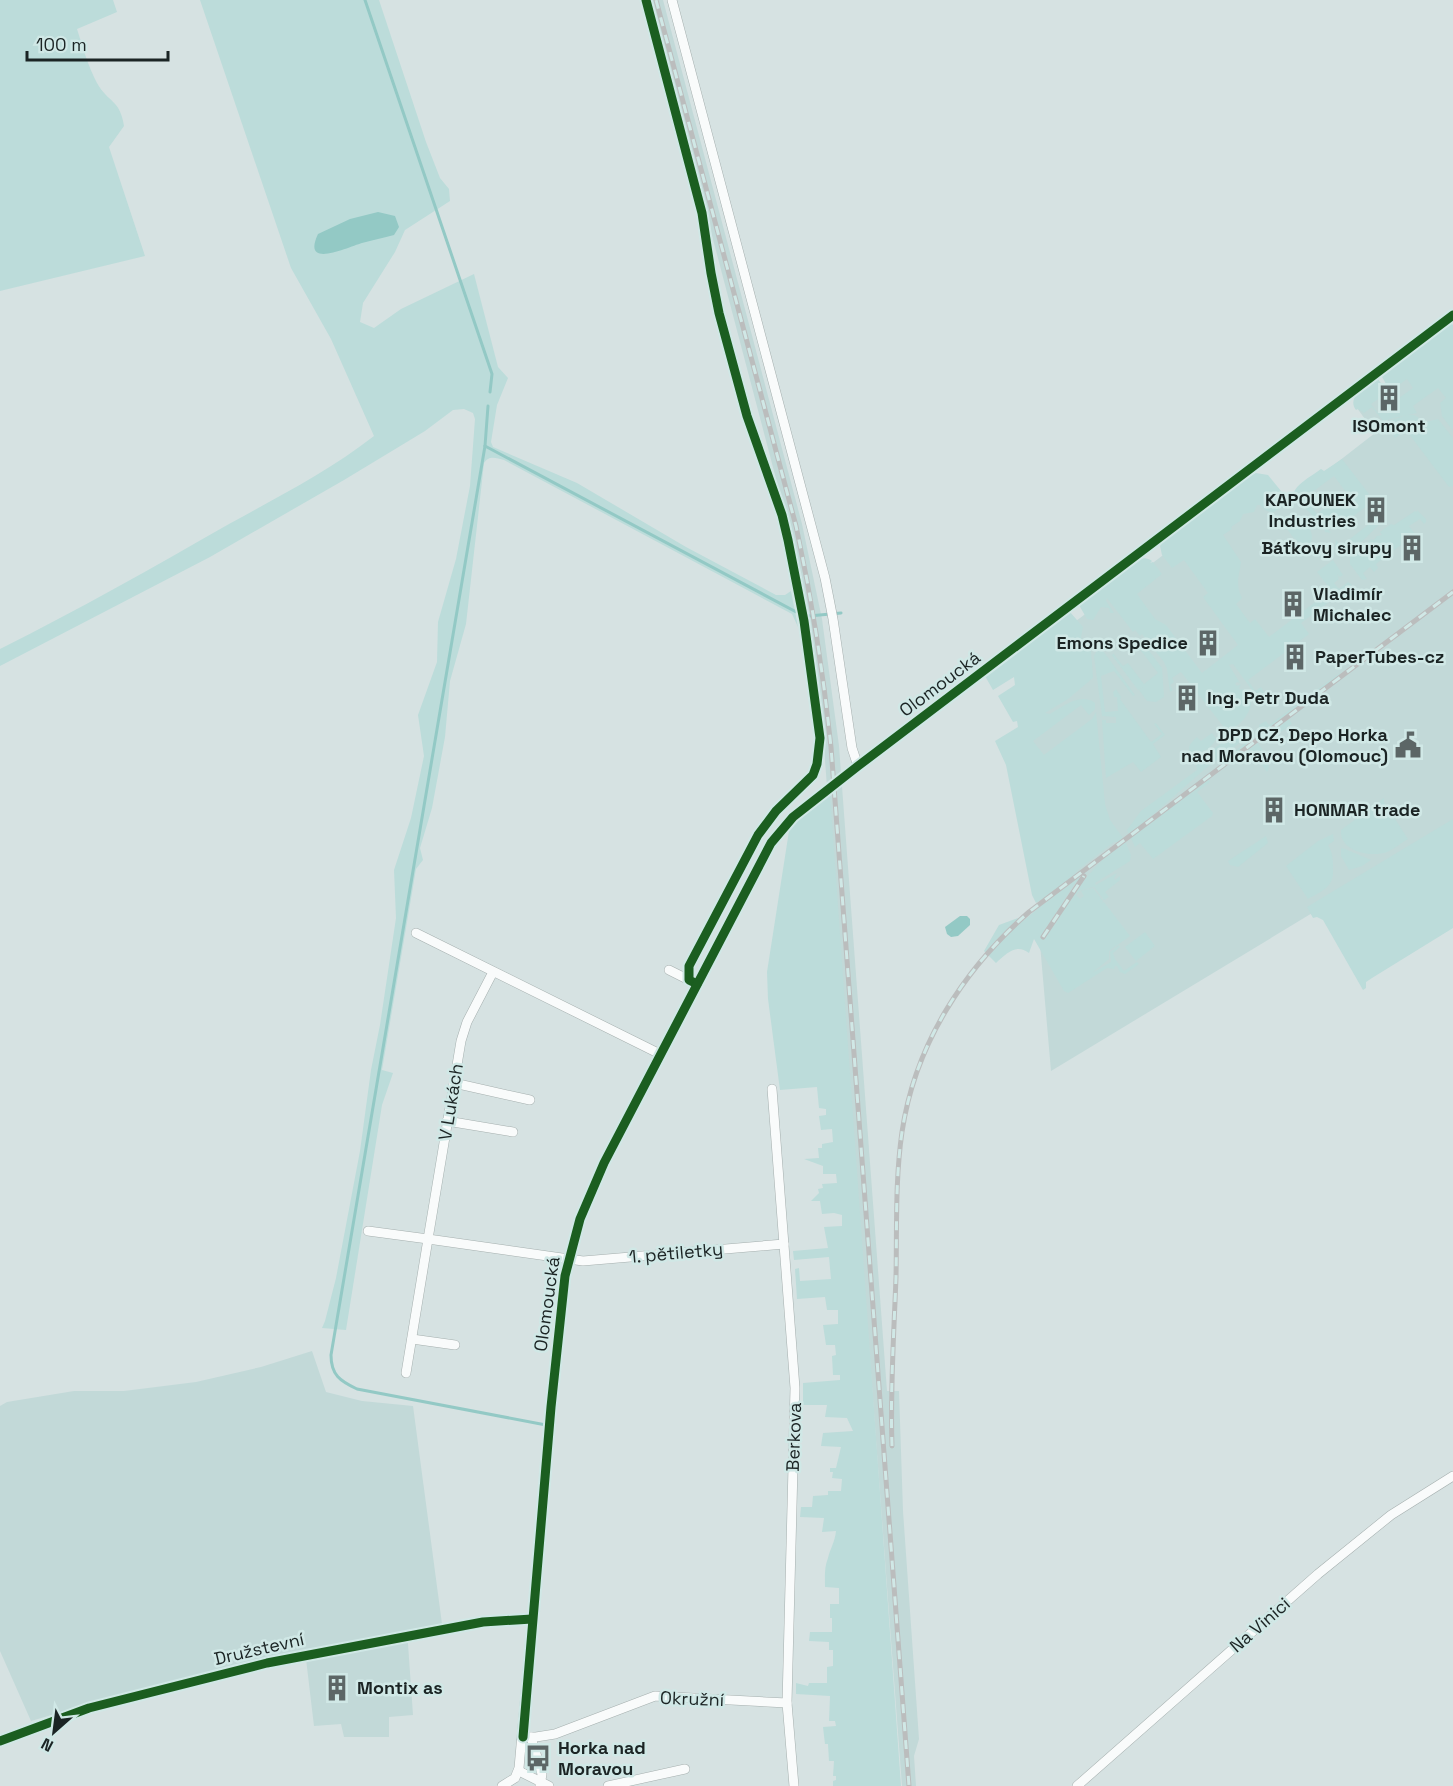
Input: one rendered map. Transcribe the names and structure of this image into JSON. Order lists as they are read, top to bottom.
{
  "streets": {
    "street": [
      "Olomoucká",
      "V Lukách",
      "1. pětiletky",
      "Berkova",
      "Na Vinici",
      "Družstevní",
      "Okružní"
    ]
  },
  "crossings": [
    ["Olomoucká", "1. pětiletky"],
    ["Olomoucká", "Družstevní"],
    ["Olomoucká", "Okružní"],
    ["1. pětiletky", "Berkova"],
    ["Berkova", "Okružní"]
  ],
  "places": {
    "building": [
      "ISOmont",
      "KAPOUNEK Industries",
      "Báťkovy sirupy",
      "Vladimír Michalec",
      "Emons Spedice",
      "PaperTubes-cz",
      "Ing. Petr Duda",
      "HONMAR trade",
      "Montix as"
    ],
    "public building": ["DPD CZ, Depo Horka nad Moravou (Olomouc)"],
    "bus stop": ["Horka nad Moravou"]
  },
  "scale_bar": "100 m",
  "north": "bottom left"
}
